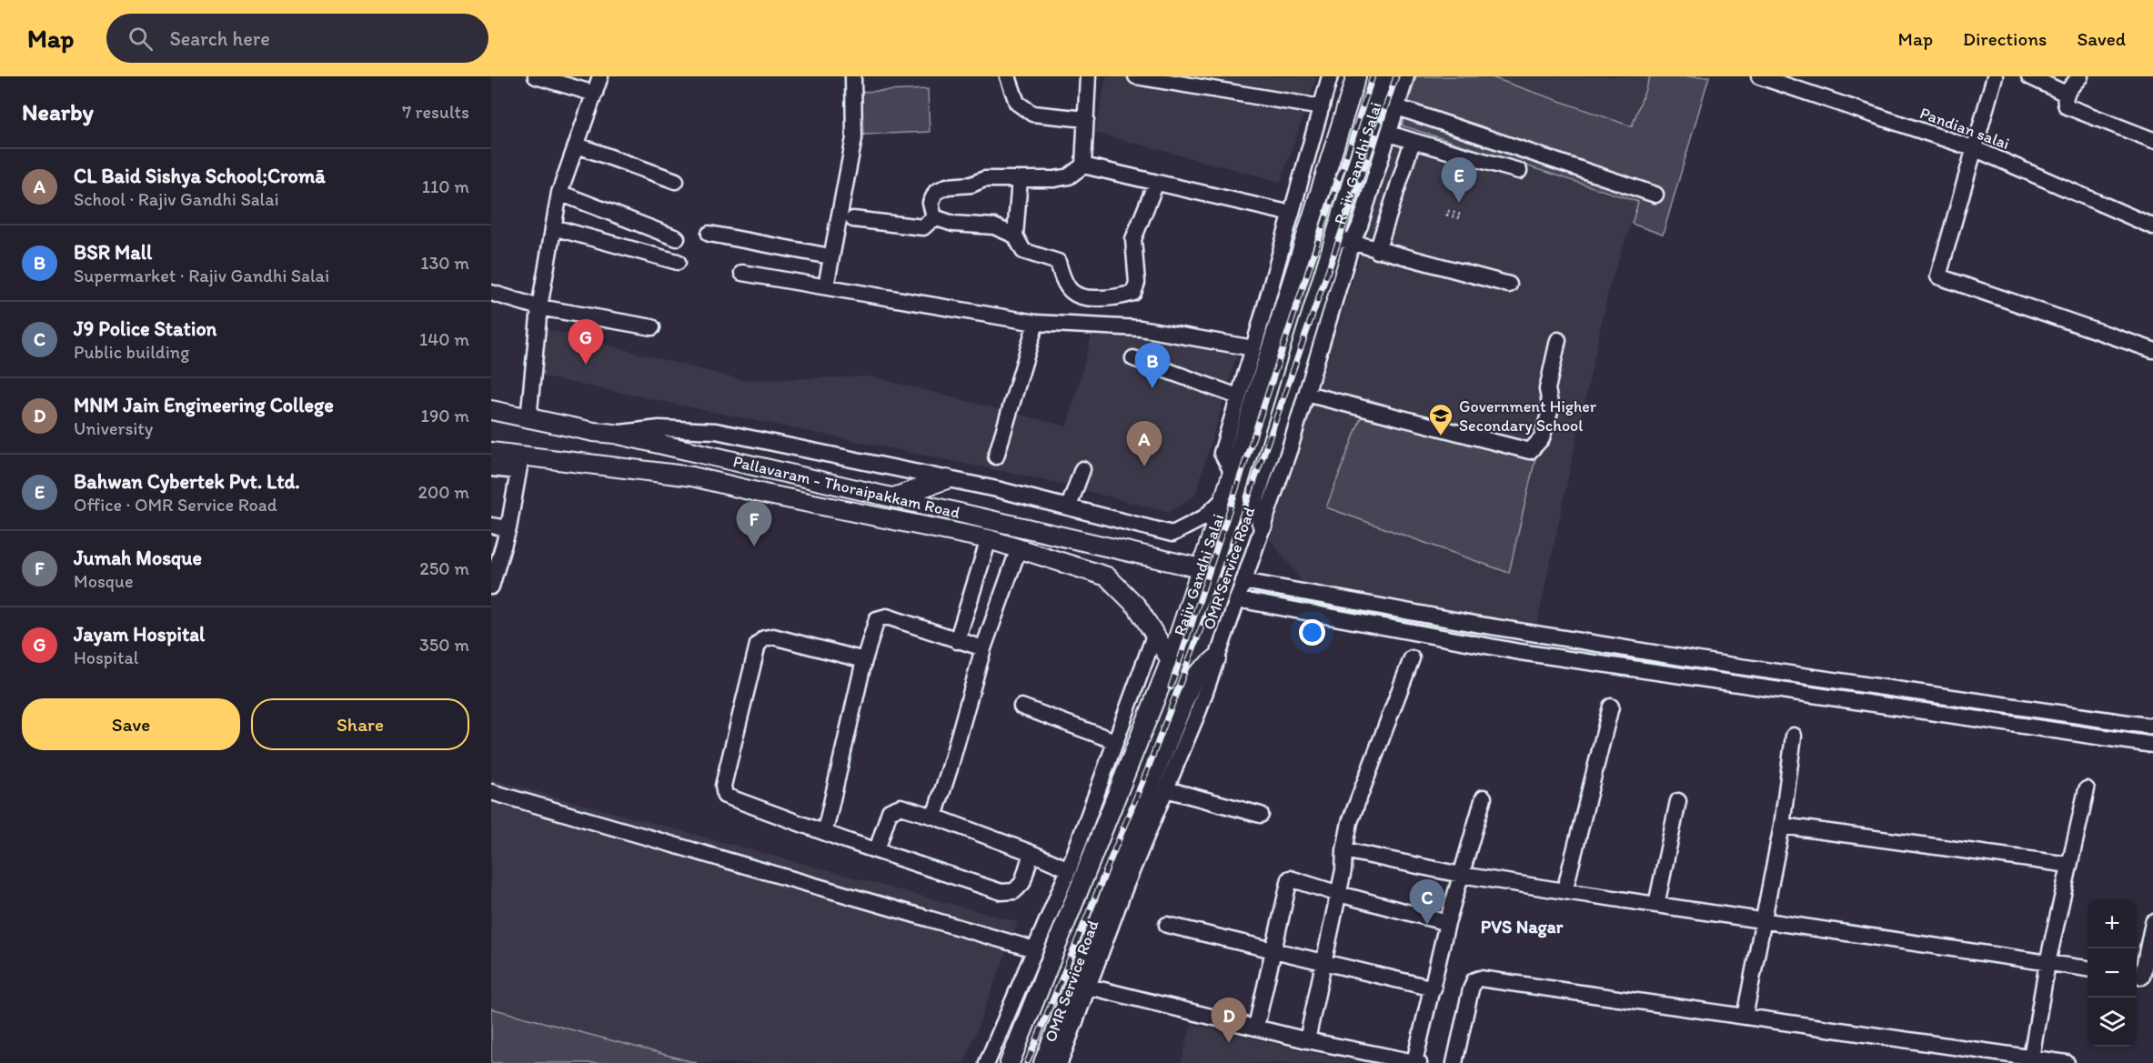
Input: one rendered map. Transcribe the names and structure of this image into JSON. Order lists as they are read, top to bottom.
{
  "streets": {
    "main road": ["Rajiv Gandhi Salai", "Pallavaram - Thoraipakkam Road"],
    "street": ["Pandian salai", "OMR Service Road"]
  },
  "crossings": [
    ["Rajiv Gandhi Salai", "Pallavaram - Thoraipakkam Road"],
    ["Rajiv Gandhi Salai", "OMR Service Road"]
  ],
  "districts": ["PVS Nagar"],
  "places": {
    "school or university": ["Government Higher Secondary School"]
  },
  "page": {
    "header": "Map",
    "search": "Search here",
    "nav": ["Map", "Directions", "Saved"],
    "heading": ["Nearby", "7 results"],
    "list": [
      {
        "mark": "A",
        "name": "CL Baid Sishya School;Cromā",
        "note": "School · Rajiv Gandhi Salai",
        "value": "110 m"
      },
      {
        "mark": "B",
        "name": "BSR Mall",
        "note": "Supermarket · Rajiv Gandhi Salai",
        "value": "130 m"
      },
      {
        "mark": "C",
        "name": "J9 Police Station",
        "note": "Public building",
        "value": "140 m"
      },
      {
        "mark": "D",
        "name": "MNM Jain Engineering College",
        "note": "University",
        "value": "190 m"
      },
      {
        "mark": "E",
        "name": "Bahwan Cybertek Pvt. Ltd.",
        "note": "Office · OMR Service Road",
        "value": "200 m"
      },
      {
        "mark": "F",
        "name": "Jumah Mosque",
        "note": "Mosque",
        "value": "250 m"
      },
      {
        "mark": "G",
        "name": "Jayam Hospital",
        "note": "Hospital",
        "value": "350 m"
      }
    ],
    "pins": [
      "E",
      "G",
      "B",
      "A",
      "F",
      "C",
      "D"
    ],
    "buttons": ["Save", "Share"],
    "map_buttons": ["+", "−"]
  }
}
